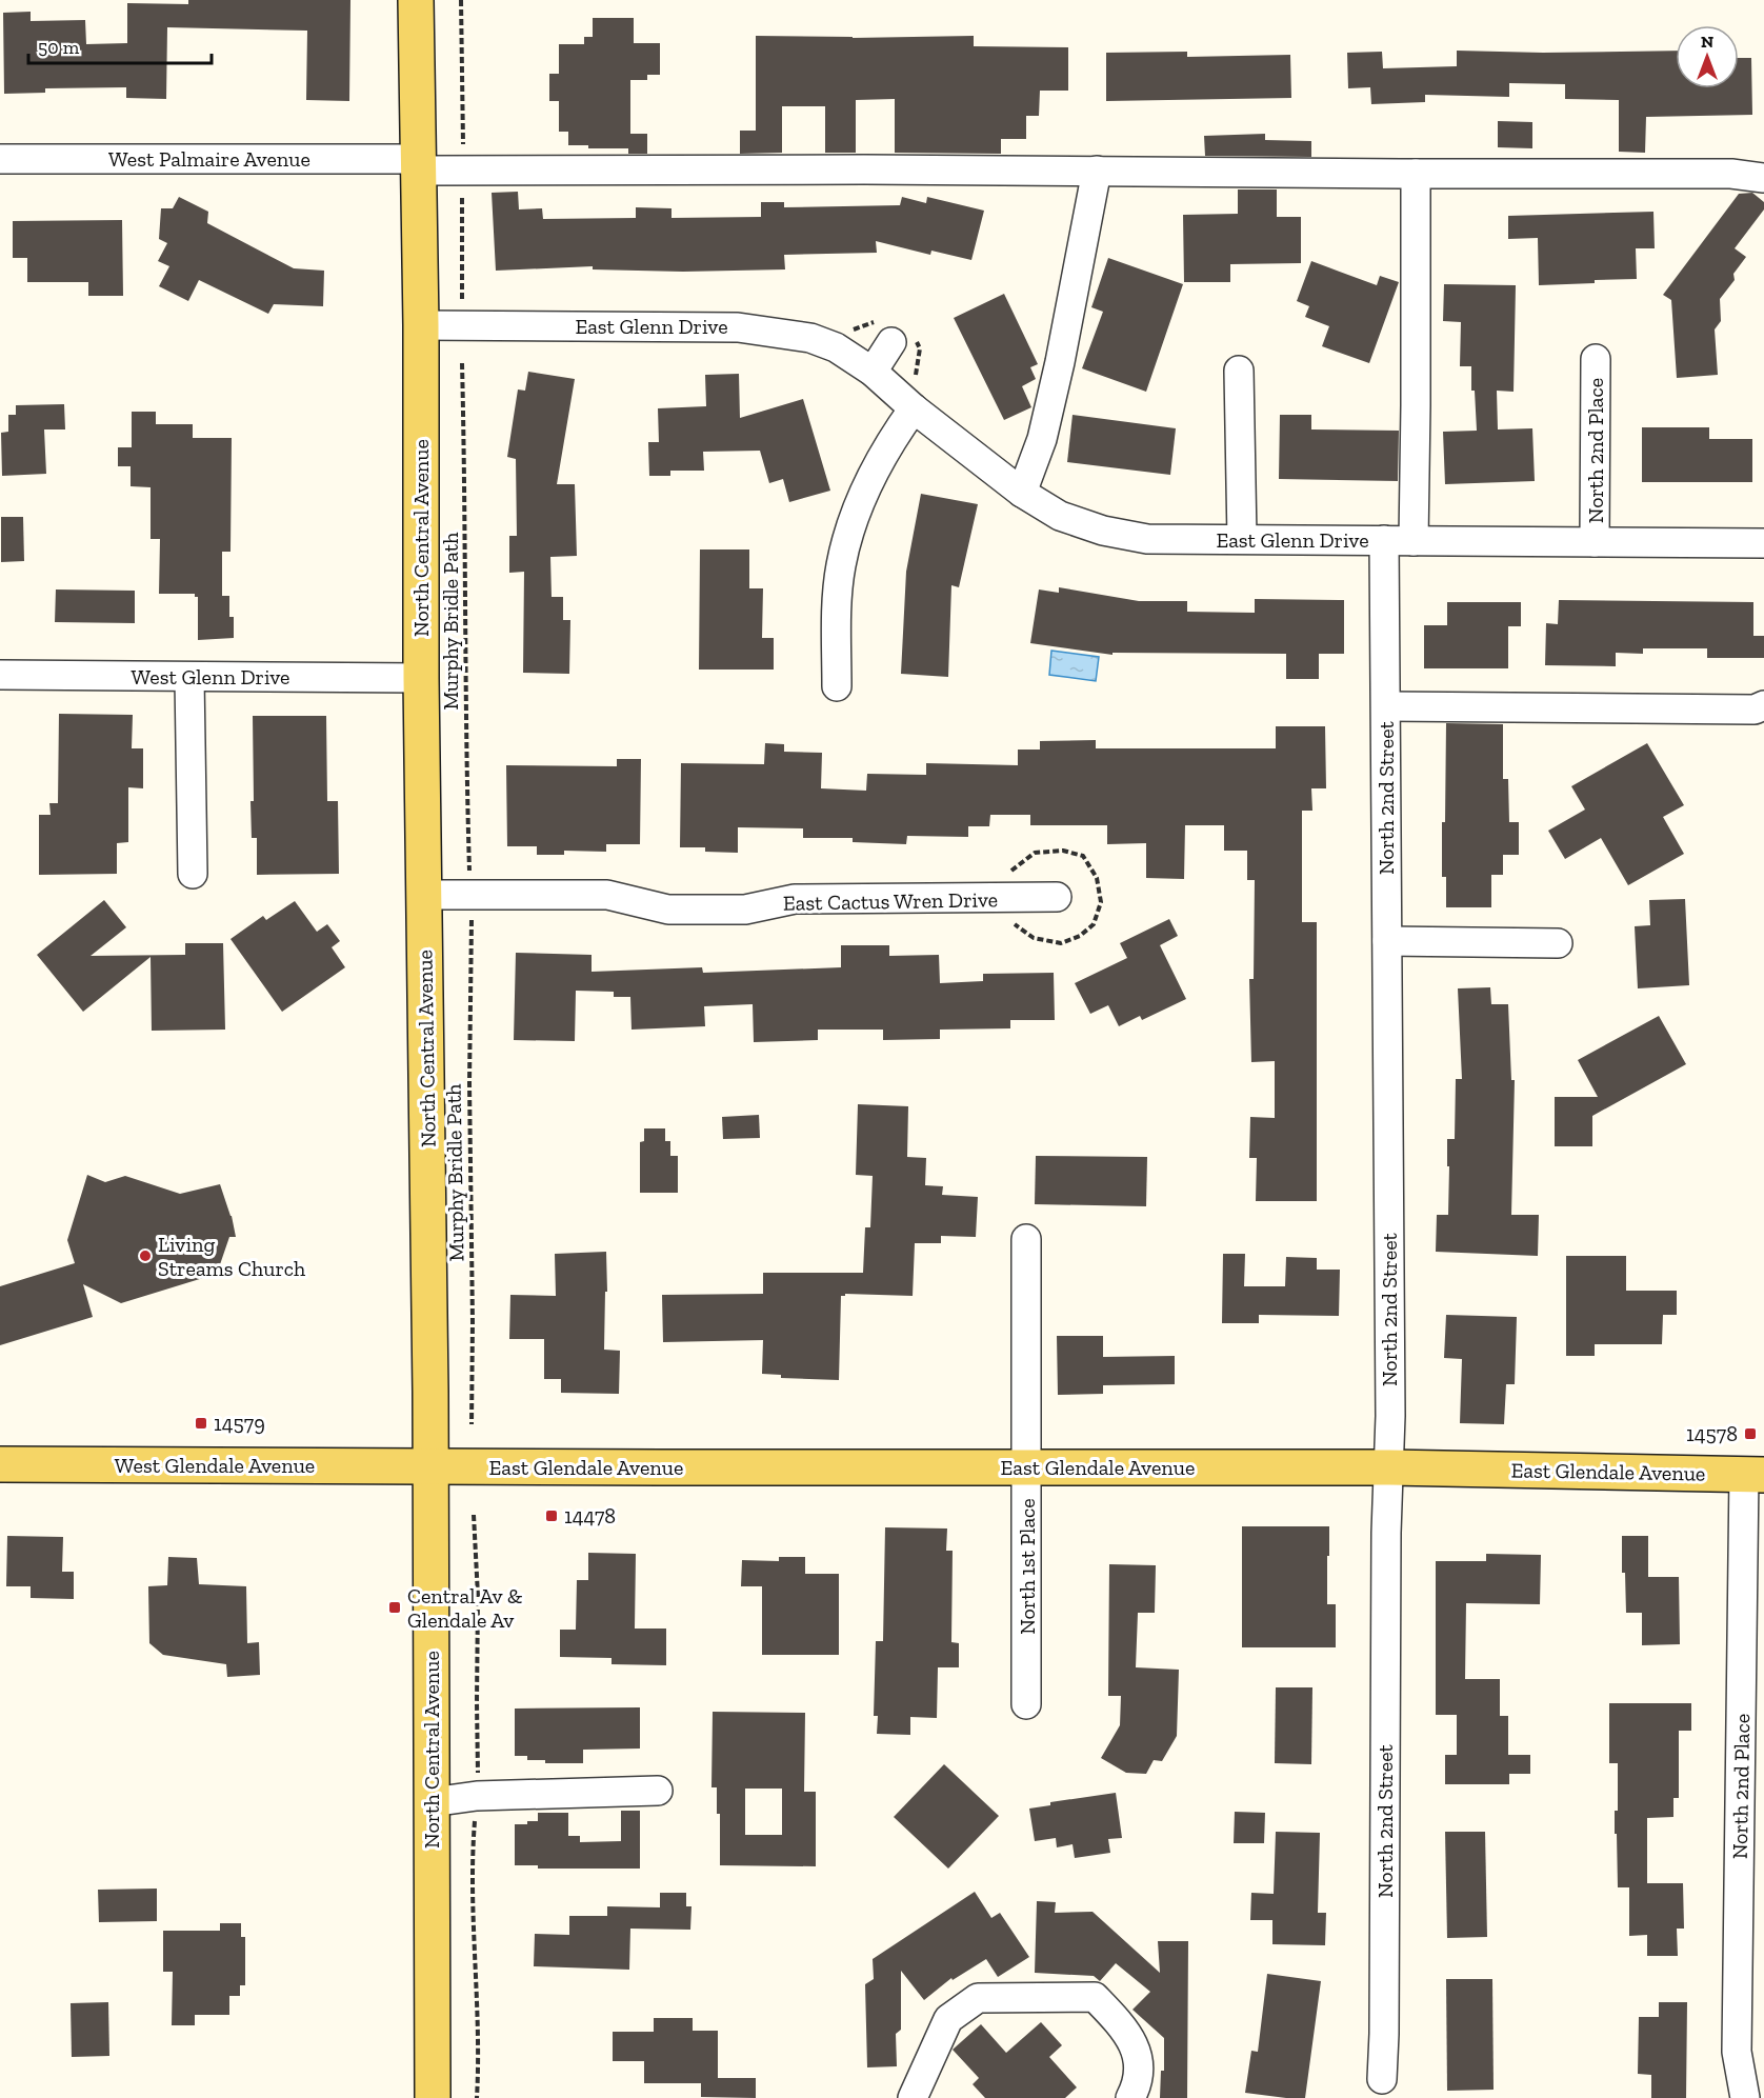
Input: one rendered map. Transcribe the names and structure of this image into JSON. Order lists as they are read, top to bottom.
{
  "streets": {
    "main road": ["North Central Avenue", "West Glendale Avenue", "East Glendale Avenue"],
    "street": [
      "West Palmaire Avenue",
      "East Glenn Drive",
      "North 2nd Place",
      "West Glenn Drive",
      "North 2nd Street",
      "East Cactus Wren Drive",
      "North 1st Place"
    ],
    "path": ["Murphy Bridle Path"]
  },
  "crossings": [
    ["West Palmaire Avenue", "North Central Avenue"],
    ["East Glenn Drive", "North 2nd Place"],
    ["East Glenn Drive", "North Central Avenue"],
    ["East Glenn Drive", "North 2nd Street"],
    ["North 2nd Place", "East Glendale Avenue"],
    ["North Central Avenue", "West Glenn Drive"],
    ["North Central Avenue", "East Cactus Wren Drive"],
    ["North Central Avenue", "West Glendale Avenue"],
    ["North Central Avenue", "East Glendale Avenue"],
    ["North 2nd Street", "East Glendale Avenue"],
    ["West Glendale Avenue", "East Glendale Avenue"],
    ["East Glendale Avenue", "North 1st Place"]
  ],
  "places": {
    "other": ["Living Streams Church"],
    "transit": [
      "14579",
      "14578",
      "14478",
      "Central Av & Glendale Av"
    ]
  },
  "scale_bar": "50 m",
  "north": "top"
}
